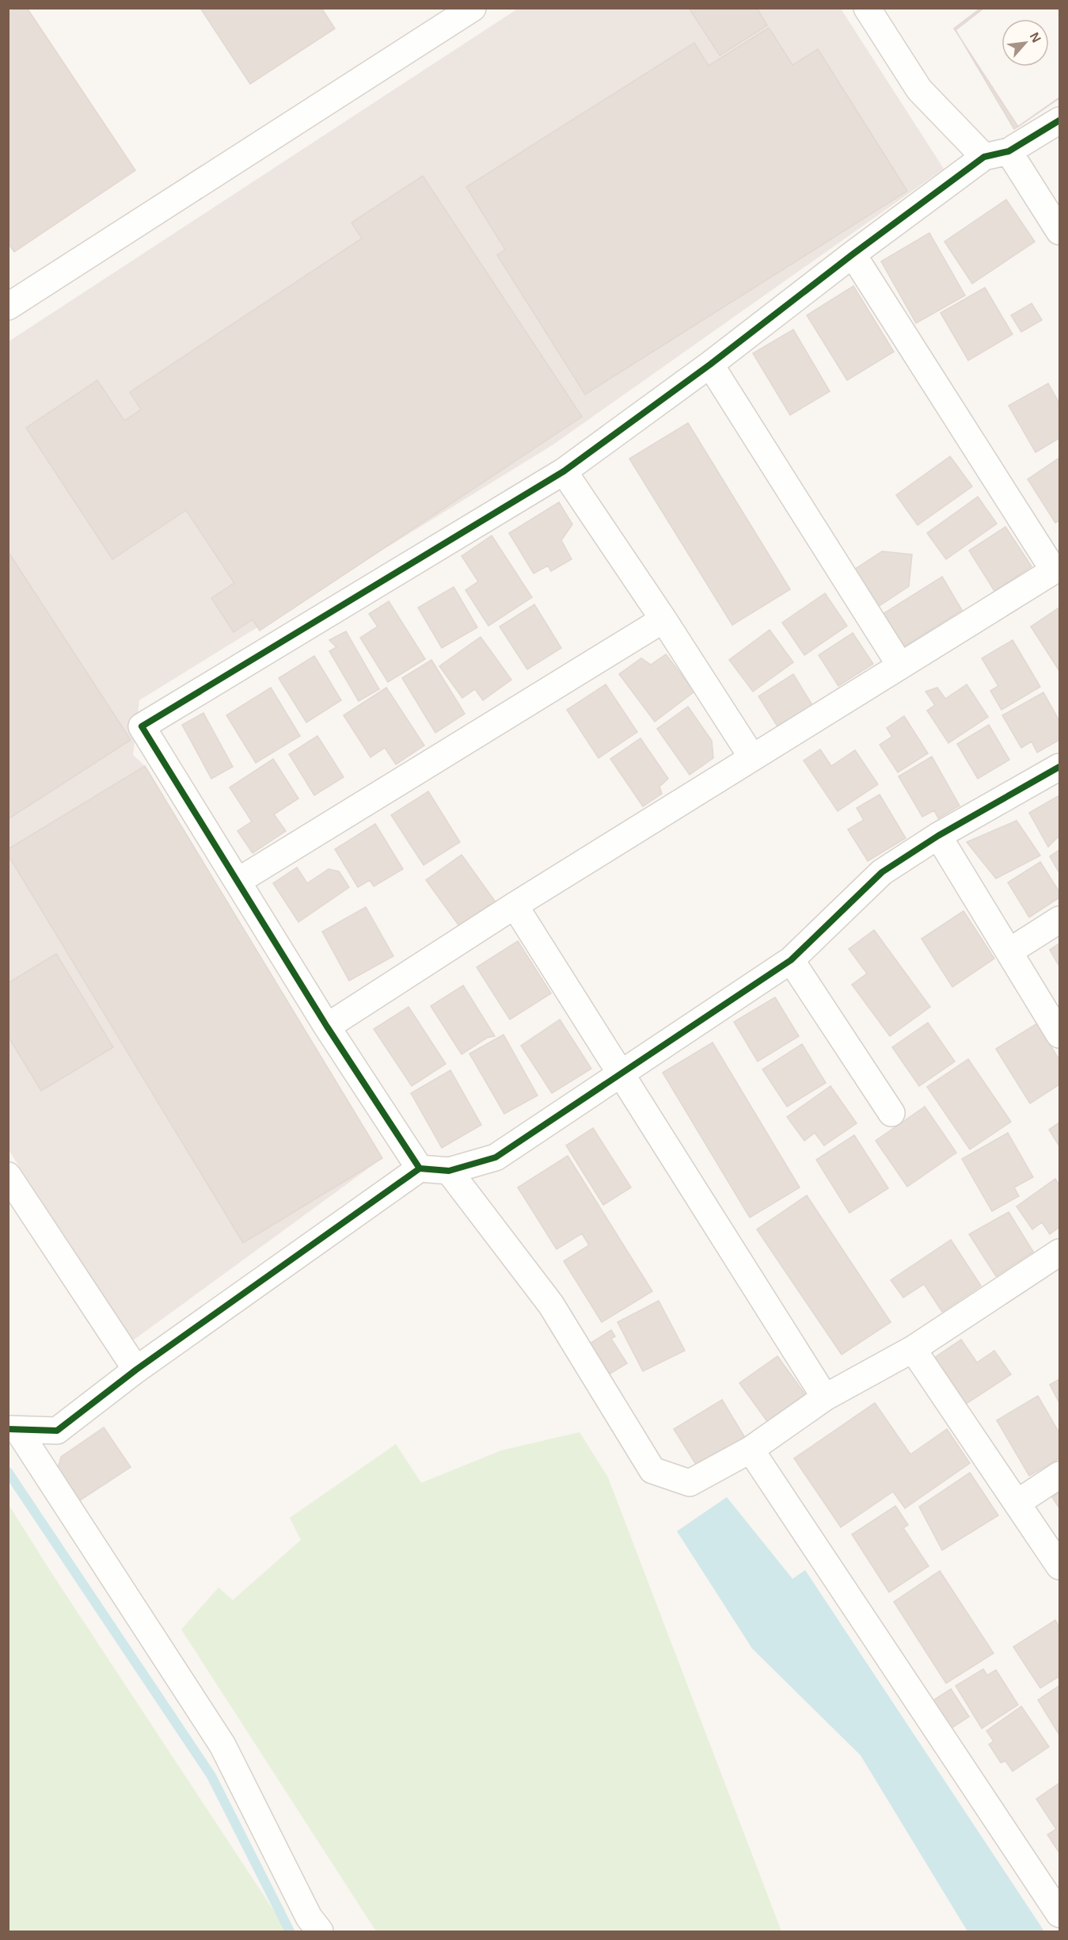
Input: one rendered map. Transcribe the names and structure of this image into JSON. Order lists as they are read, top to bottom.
{
  "north": "top right"
}
